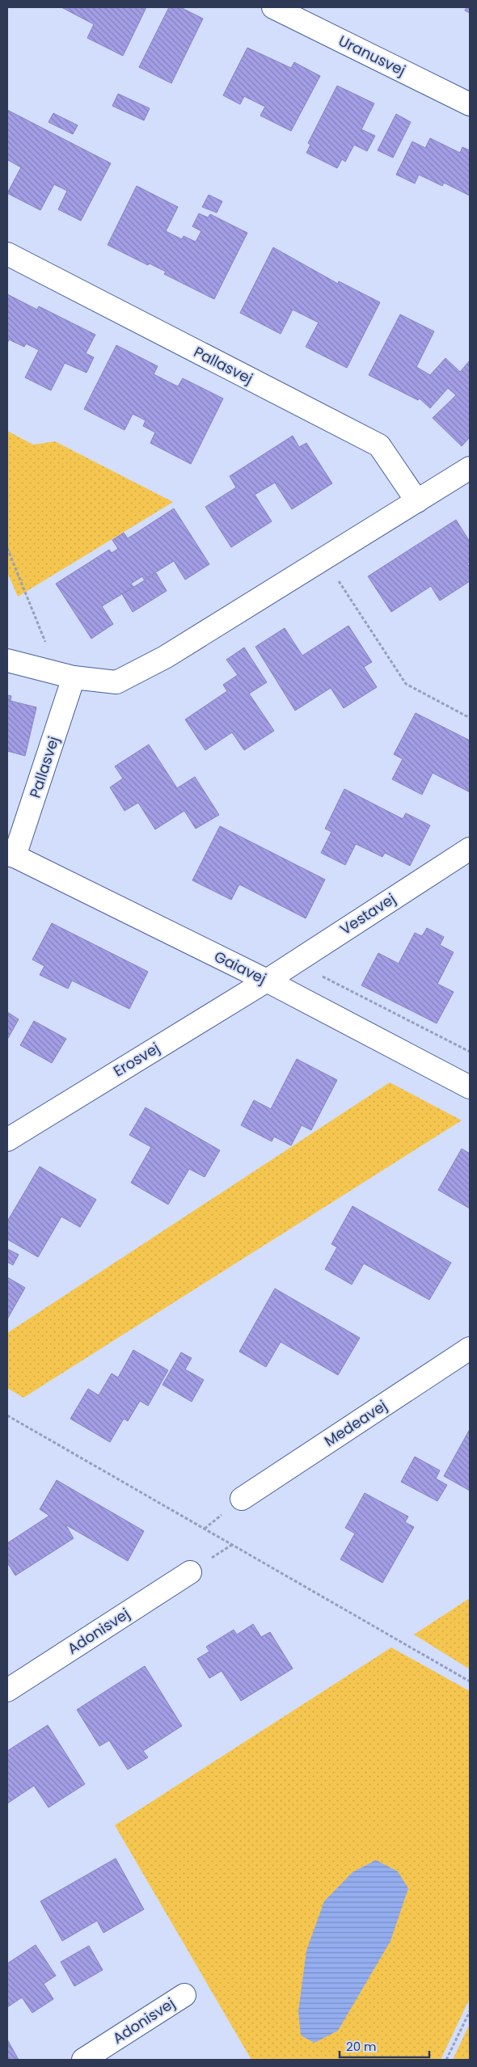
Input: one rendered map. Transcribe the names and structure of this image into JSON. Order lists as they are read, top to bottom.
{
  "streets": {
    "street": [
      "Uranusvej",
      "Pallasvej",
      "Vestavej",
      "Gaiavej",
      "Erosvej",
      "Medeavej",
      "Adonisvej"
    ]
  },
  "crossings": [
    ["Pallasvej", "Gaiavej"],
    ["Vestavej", "Gaiavej"],
    ["Vestavej", "Erosvej"],
    ["Gaiavej", "Erosvej"]
  ],
  "scale_bar": "20 m"
}
